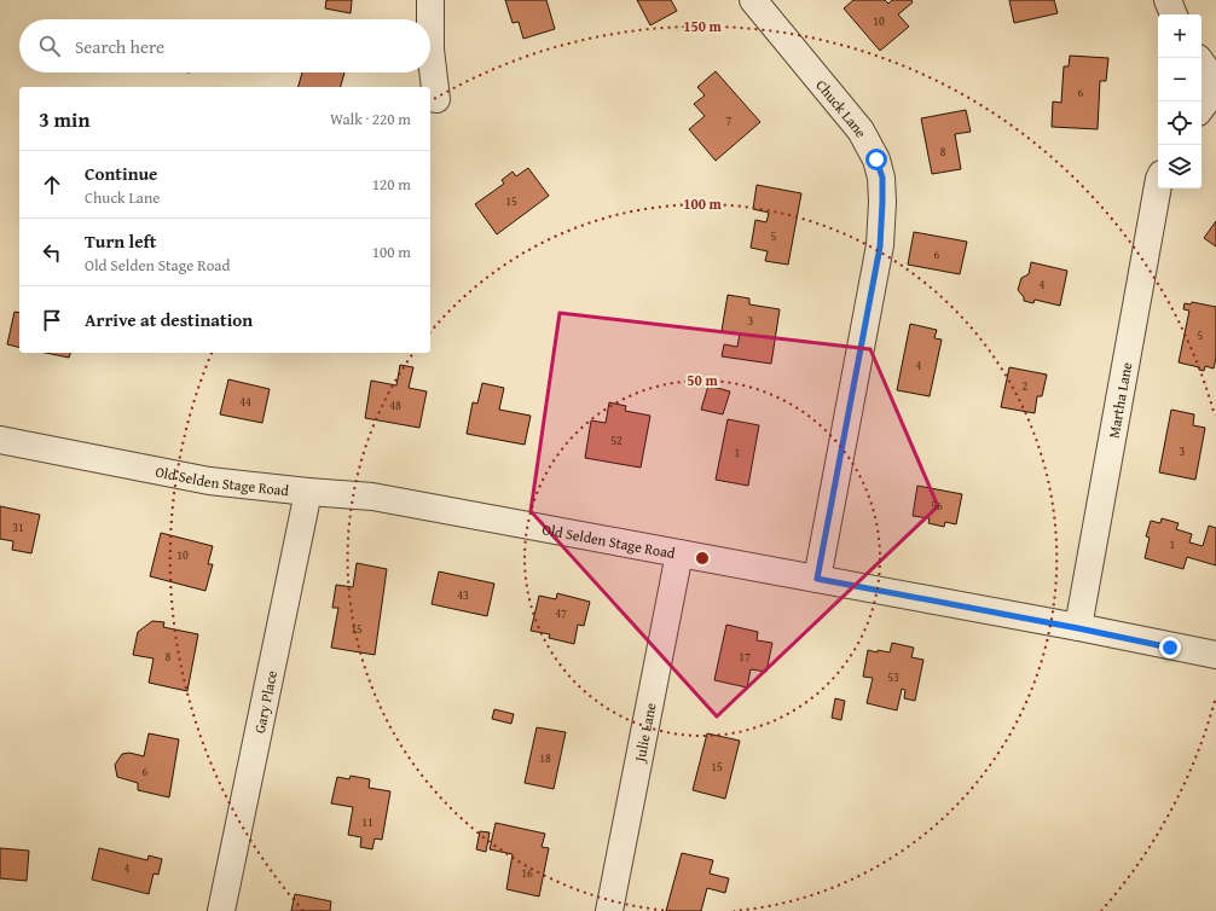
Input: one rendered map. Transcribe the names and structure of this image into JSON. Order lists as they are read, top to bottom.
{
  "streets": {
    "street": [
      "Chuck Lane",
      "Martha Lane",
      "Old Selden Stage Road",
      "Gary Place",
      "Julie Lane"
    ]
  },
  "crossings": [
    ["Chuck Lane", "Old Selden Stage Road"],
    ["Martha Lane", "Old Selden Stage Road"],
    ["Old Selden Stage Road", "Gary Place"],
    ["Old Selden Stage Road", "Julie Lane"]
  ],
  "house_numbers": [
    "10",
    "6",
    "7",
    "8",
    "15",
    "5",
    "6",
    "4",
    "3",
    "5",
    "4",
    "2",
    "44",
    "48",
    "52",
    "3",
    "1",
    "56",
    "31",
    "1",
    "10",
    "43",
    "47",
    "15",
    "8",
    "17",
    "53",
    "18",
    "15",
    "6",
    "11",
    "4",
    "16"
  ],
  "page": {
    "map_buttons": ["+", "−"],
    "search": "Search here",
    "heading": ["3 min", "Walk · 220 m"],
    "list": [
      ["Continue", "Chuck Lane", "120 m"],
      ["Turn left", "Old Selden Stage Road", "100 m"],
      "Arrive at destination"
    ]
  },
  "rings": ["150 m", "100 m", "50 m"]
}
